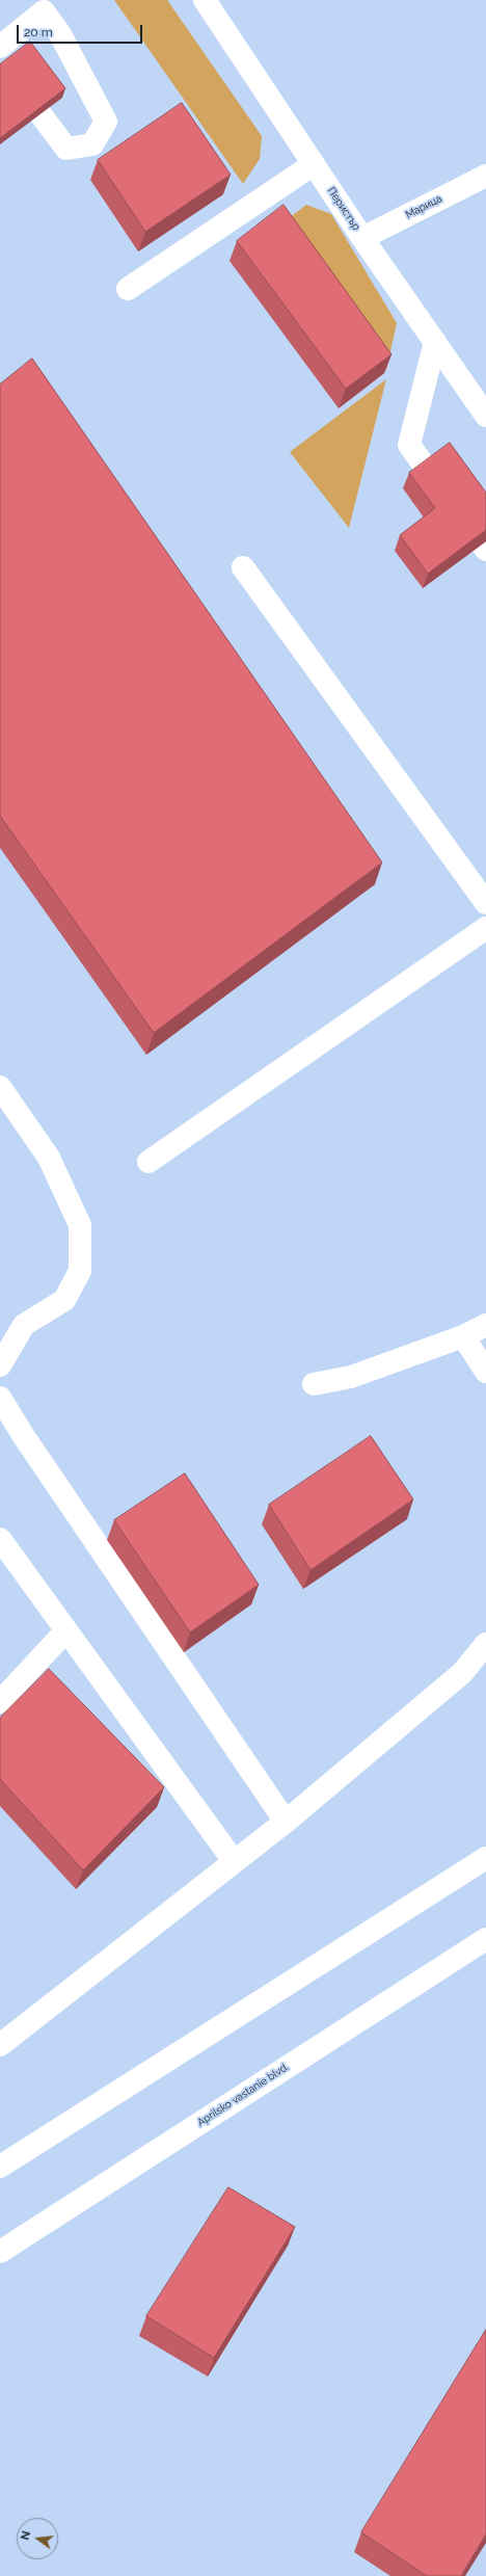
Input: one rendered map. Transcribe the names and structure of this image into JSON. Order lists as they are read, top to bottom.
{
  "streets": {
    "street": ["Марица", "Перистър", "Aprilsko vastanie blvd."]
  },
  "crossings": [
    ["Марица", "Перистър"]
  ],
  "scale_bar": "20 m",
  "north": "left"
}
